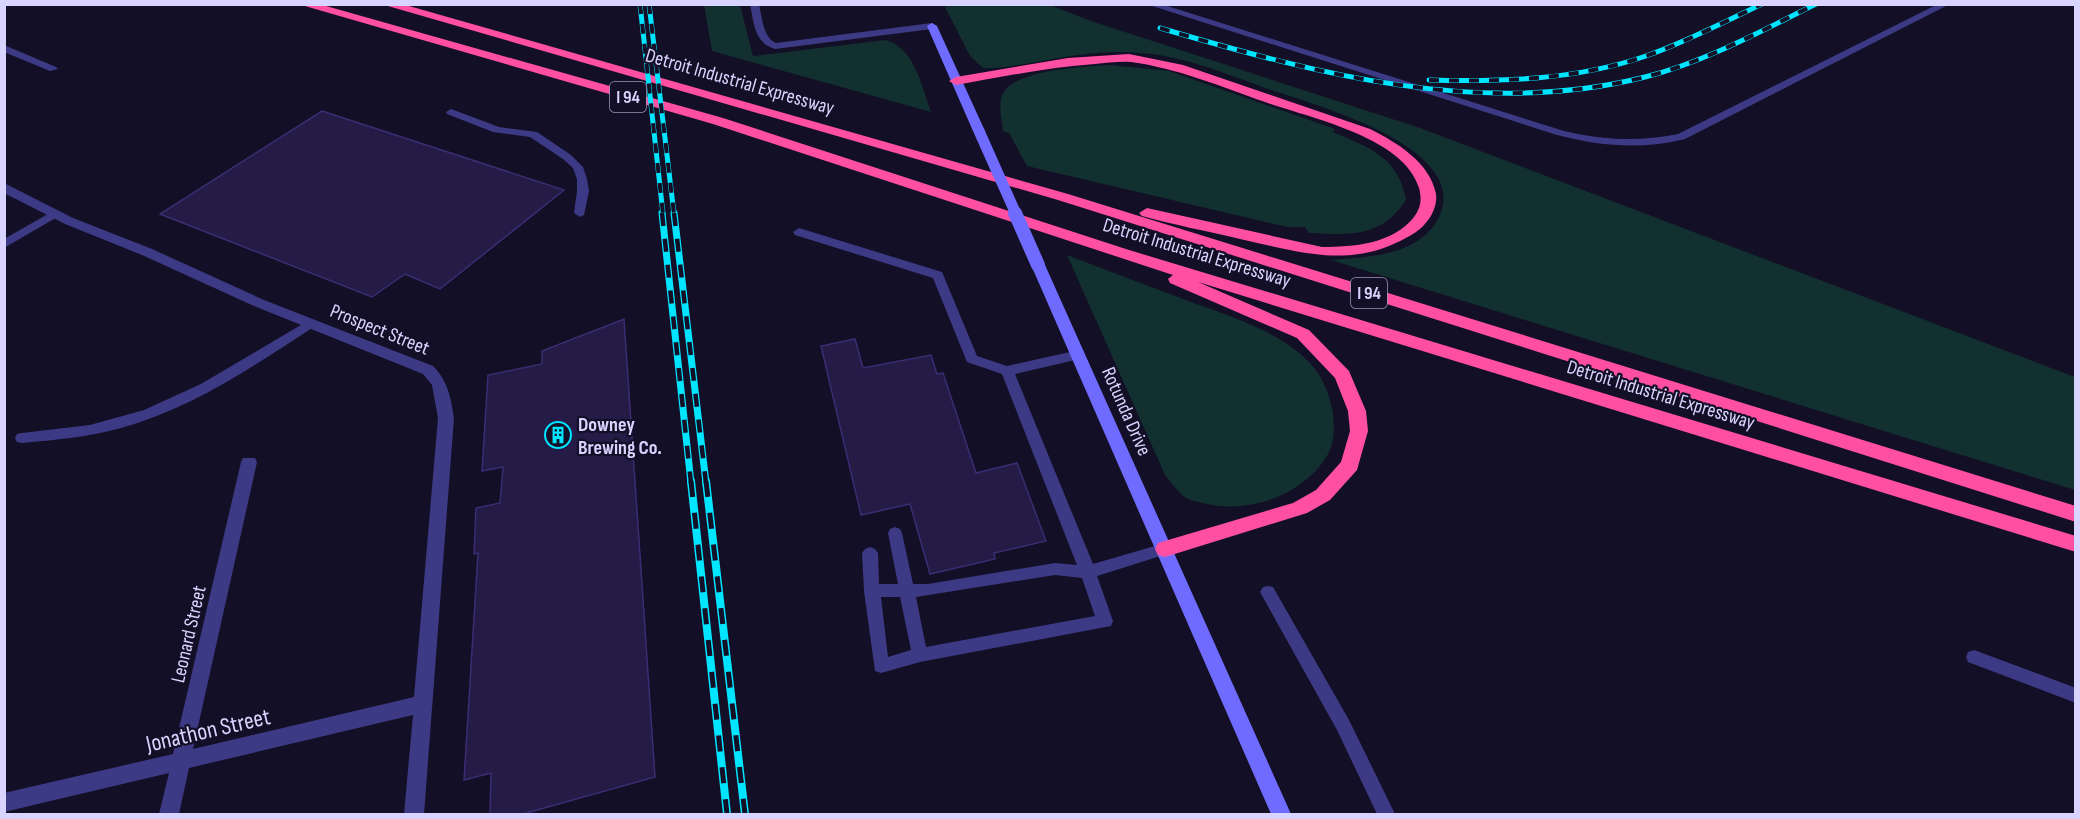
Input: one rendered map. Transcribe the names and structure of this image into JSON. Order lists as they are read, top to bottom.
{
  "streets": {
    "highway": ["Detroit Industrial Expressway", "I 94"],
    "main road": ["Rotunda Drive"],
    "street": ["Prospect Street", "Leonard Street", "Jonathon Street"]
  },
  "crossings": [
    ["Prospect Street", "Jonathon Street"],
    ["Leonard Street", "Jonathon Street"]
  ],
  "places": {
    "building": ["Downey Brewing Co."]
  }
}
